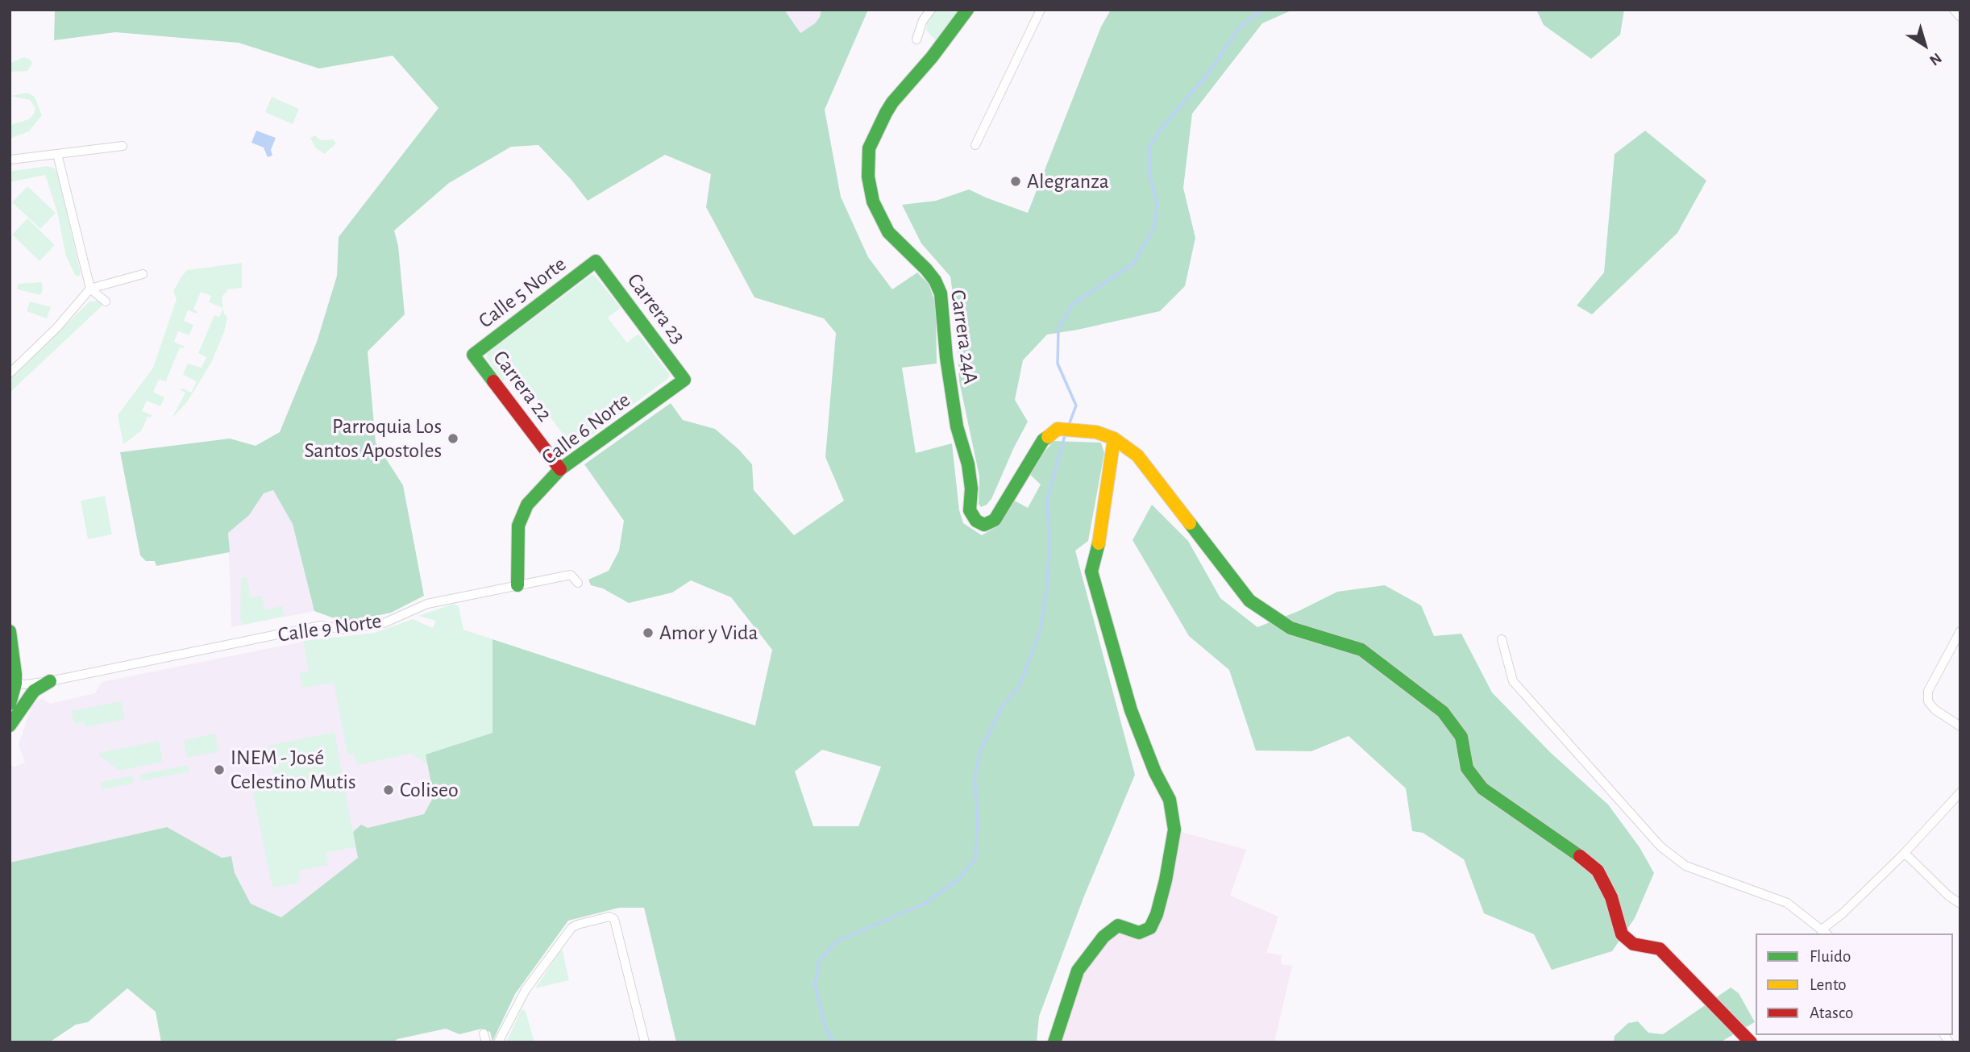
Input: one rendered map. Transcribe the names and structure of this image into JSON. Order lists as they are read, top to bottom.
{
  "streets": {
    "street": [
      "Calle 5 Norte",
      "Carrera 23",
      "Carrera 24A",
      "Carrera 22",
      "Calle 6 Norte",
      "Calle 9 Norte"
    ]
  },
  "crossings": [
    ["Calle 5 Norte", "Carrera 23"],
    ["Calle 5 Norte", "Carrera 22"],
    ["Carrera 23", "Calle 6 Norte"],
    ["Carrera 22", "Calle 6 Norte"],
    ["Calle 6 Norte", "Calle 9 Norte"]
  ],
  "places": [
    "Alegranza",
    "Parroquia Los Santos Apostoles",
    "Amor y Vida",
    "INEM - José Celestino Mutis",
    "Coliseo"
  ],
  "legend": ["Fluido", "Lento", "Atasco"],
  "north": "bottom right"
}
